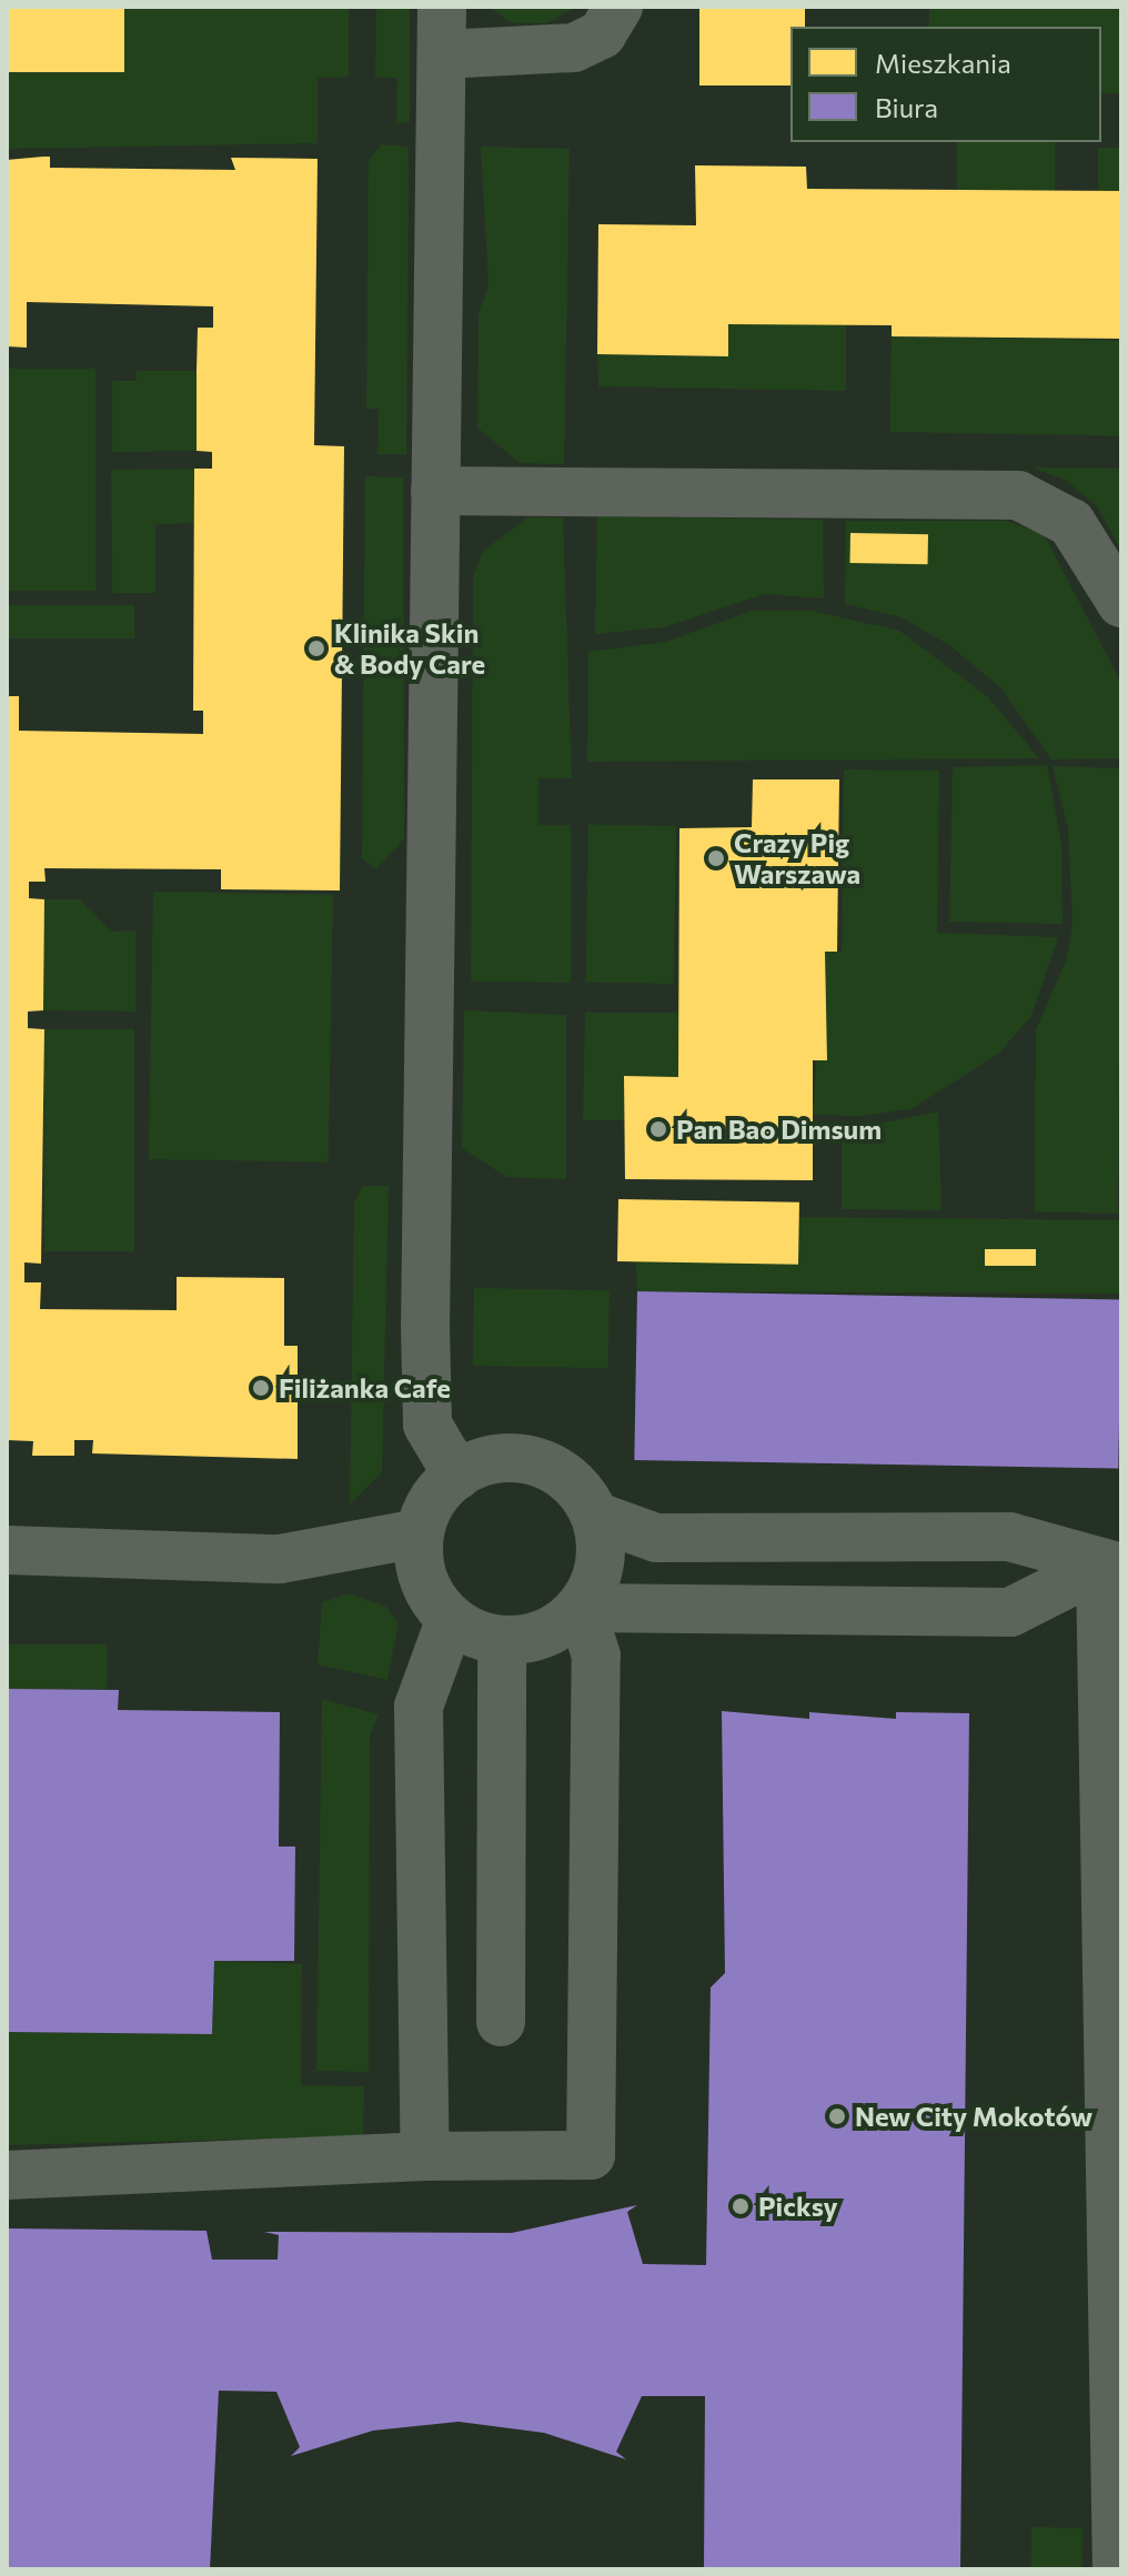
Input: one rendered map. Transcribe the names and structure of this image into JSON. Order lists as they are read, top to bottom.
{
  "places": [
    "Klinika Skin & Body Care",
    "Crazy Pig Warszawa",
    "Pan Bao Dimsum",
    "Filiżanka Cafe",
    "New City Mokotów",
    "Picksy"
  ],
  "legend": ["Mieszkania", "Biura"]
}
